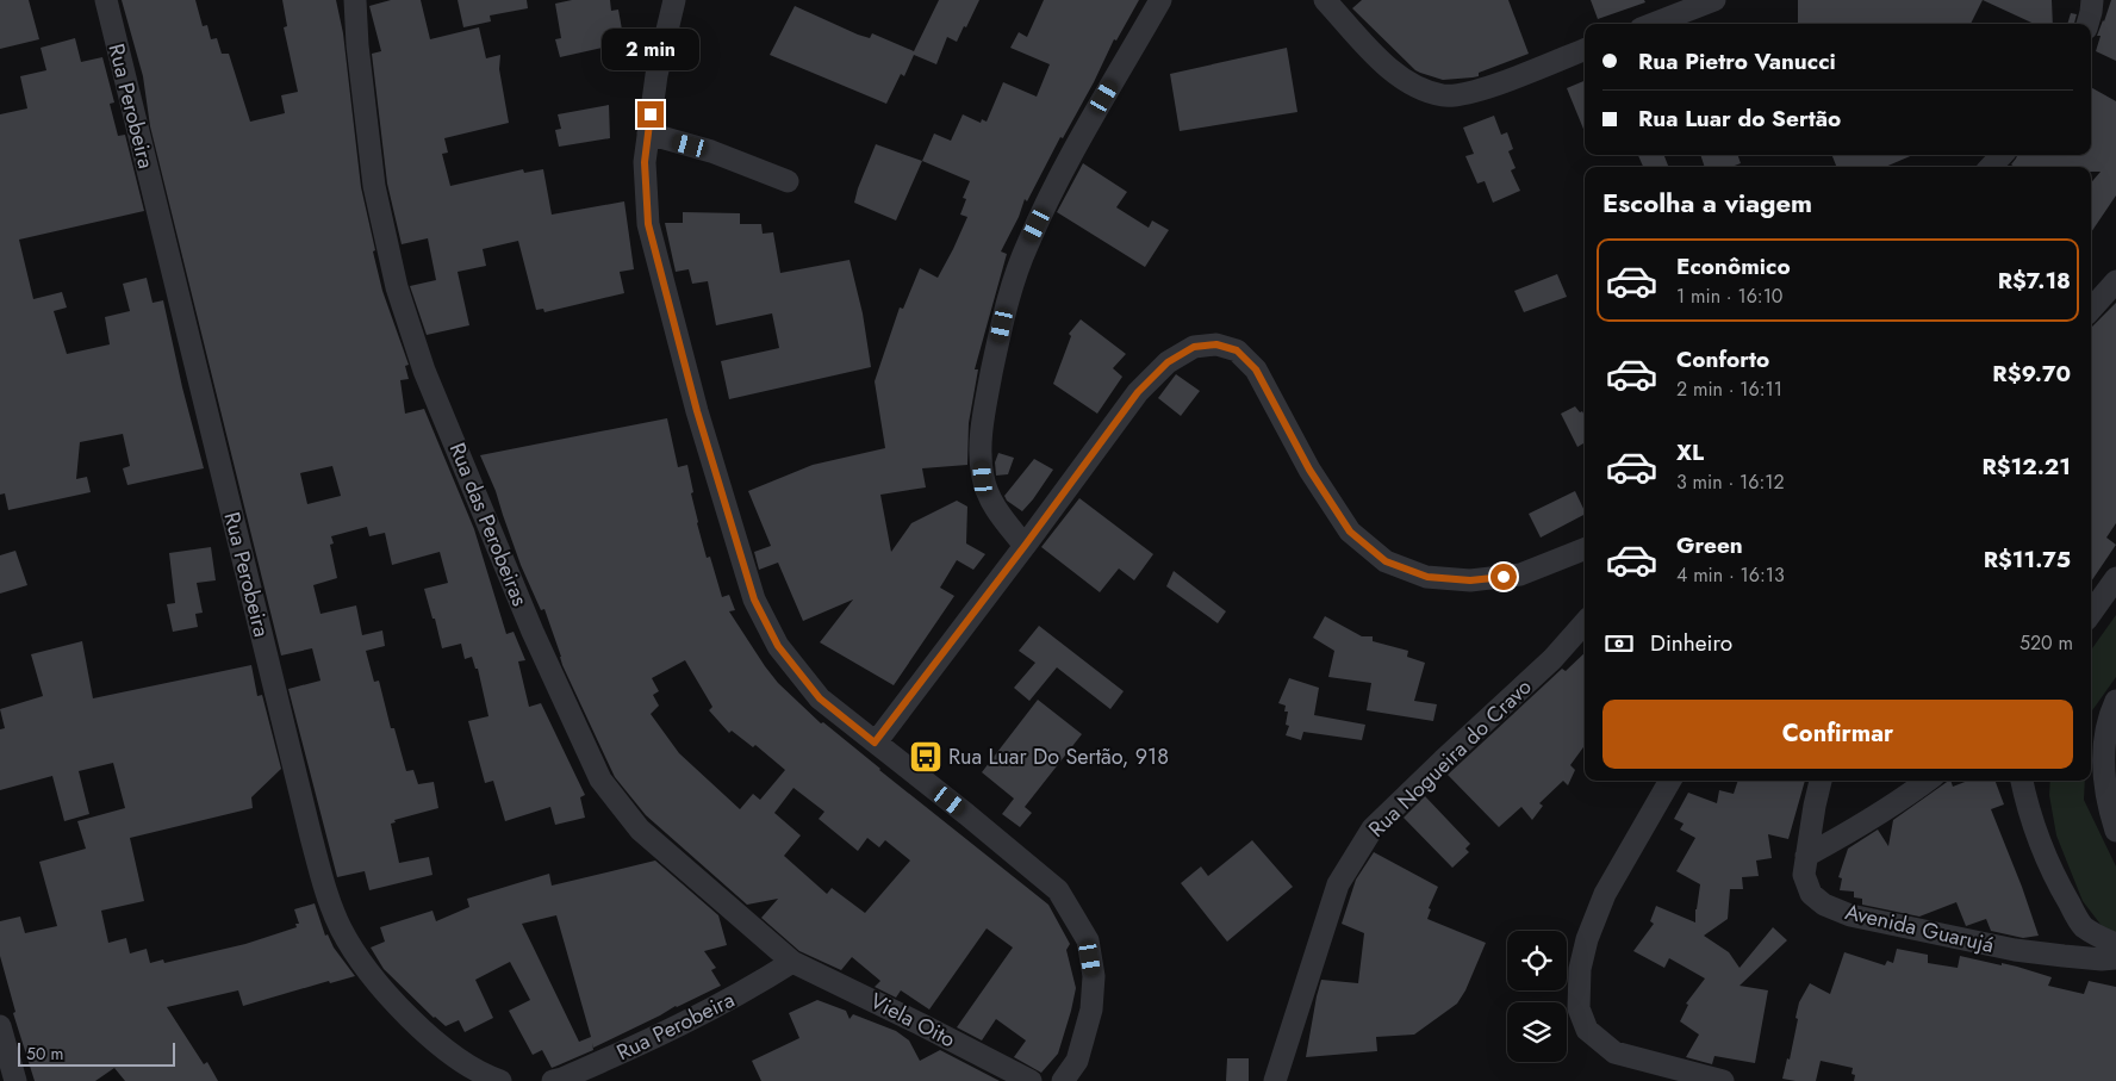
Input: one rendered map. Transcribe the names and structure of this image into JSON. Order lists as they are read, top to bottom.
{
  "streets": {
    "street": [
      "Rua Perobeira",
      "Rua das Perobeiras",
      "Rua Nogueira do Cravo",
      "Avenida Guarujá",
      "Viela Oito"
    ]
  },
  "crossings": [
    ["Rua Perobeira", "Rua das Perobeiras"],
    ["Rua Perobeira", "Viela Oito"],
    ["Rua das Perobeiras", "Viela Oito"]
  ],
  "places": {
    "bus stop": ["Rua Luar Do Sertão, 918"]
  },
  "scale_bar": "50 m",
  "page": {
    "banner": ["Rua Pietro Vanucci", "Rua Luar do Sertão"],
    "bubble": "2 min",
    "heading": "Escolha a viagem",
    "list": [
      {
        "name": "Econômico",
        "note": "1 min · 16:10",
        "value": "R$7.18"
      },
      {
        "name": "Conforto",
        "note": "2 min · 16:11",
        "value": "R$9.70"
      },
      {
        "name": "XL",
        "note": "3 min · 16:12",
        "value": "R$12.21"
      },
      {
        "name": "Green",
        "note": "4 min · 16:13",
        "value": "R$11.75"
      }
    ],
    "pay": ["Dinheiro", "520 m"],
    "buttons": "Confirmar",
    "scale": "50 m"
  }
}
